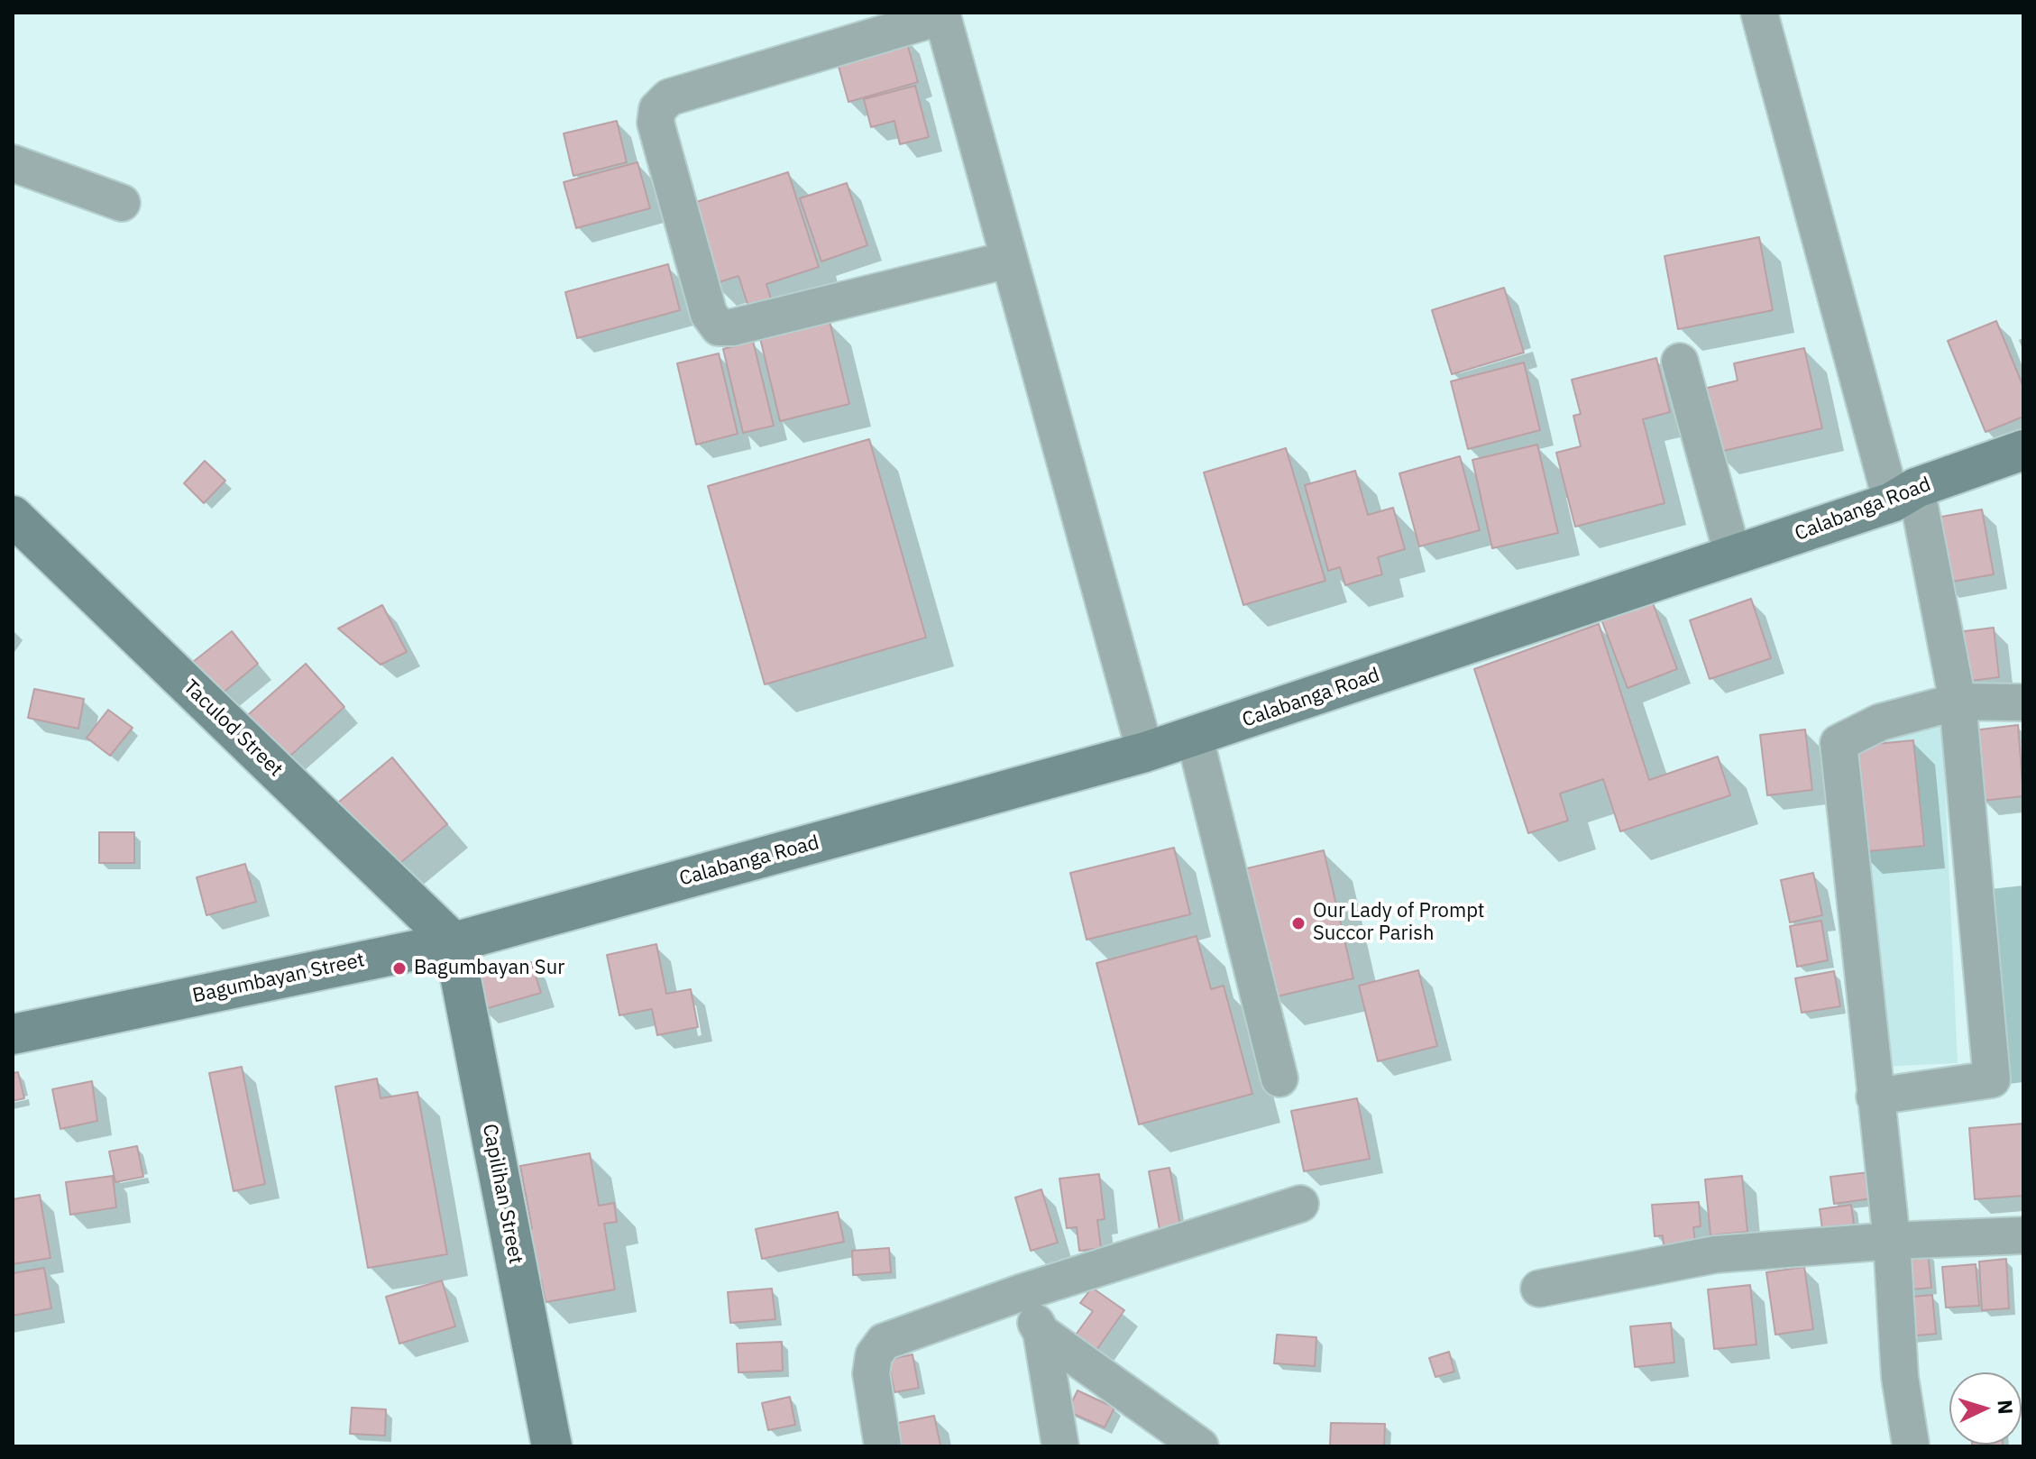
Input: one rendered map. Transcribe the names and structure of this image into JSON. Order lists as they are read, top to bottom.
{
  "streets": {
    "main road": [
      "Calabanga Road",
      "Taculod Street",
      "Bagumbayan Street",
      "Capilihan Street"
    ]
  },
  "crossings": [
    ["Calabanga Road", "Bagumbayan Street"],
    ["Taculod Street", "Bagumbayan Street"],
    ["Taculod Street", "Capilihan Street"],
    ["Bagumbayan Street", "Capilihan Street"]
  ],
  "places": ["Our Lady of Prompt Succor Parish", "Bagumbayan Sur"],
  "north": "right"
}
